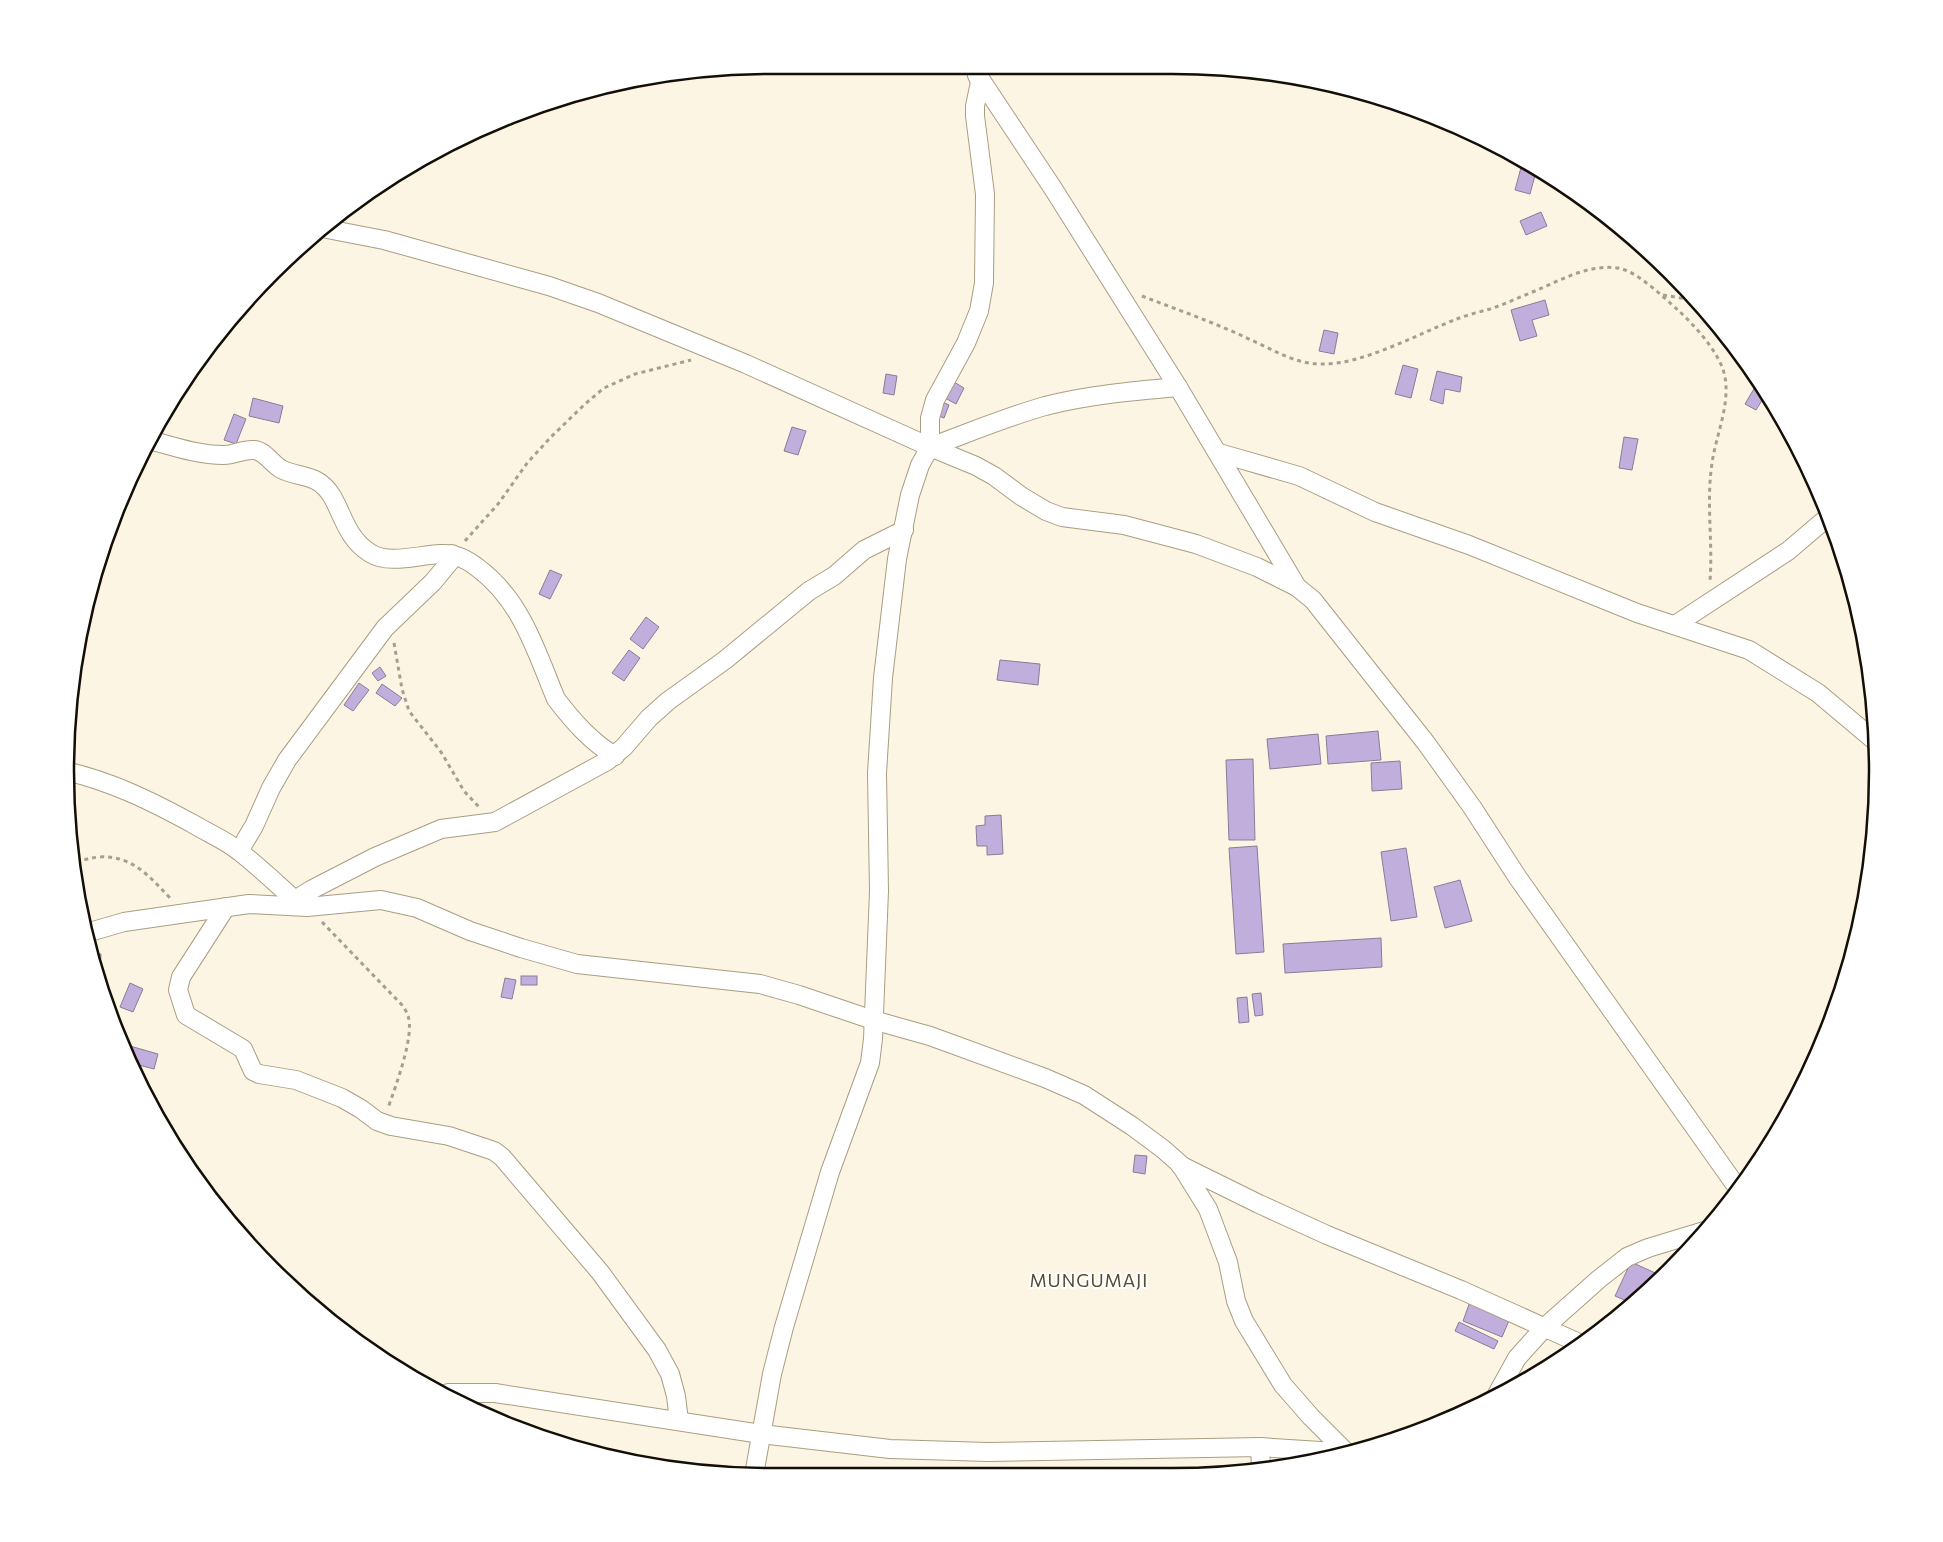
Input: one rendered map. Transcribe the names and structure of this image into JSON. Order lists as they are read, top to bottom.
{
  "districts": ["MUNGUMAJI"]
}
